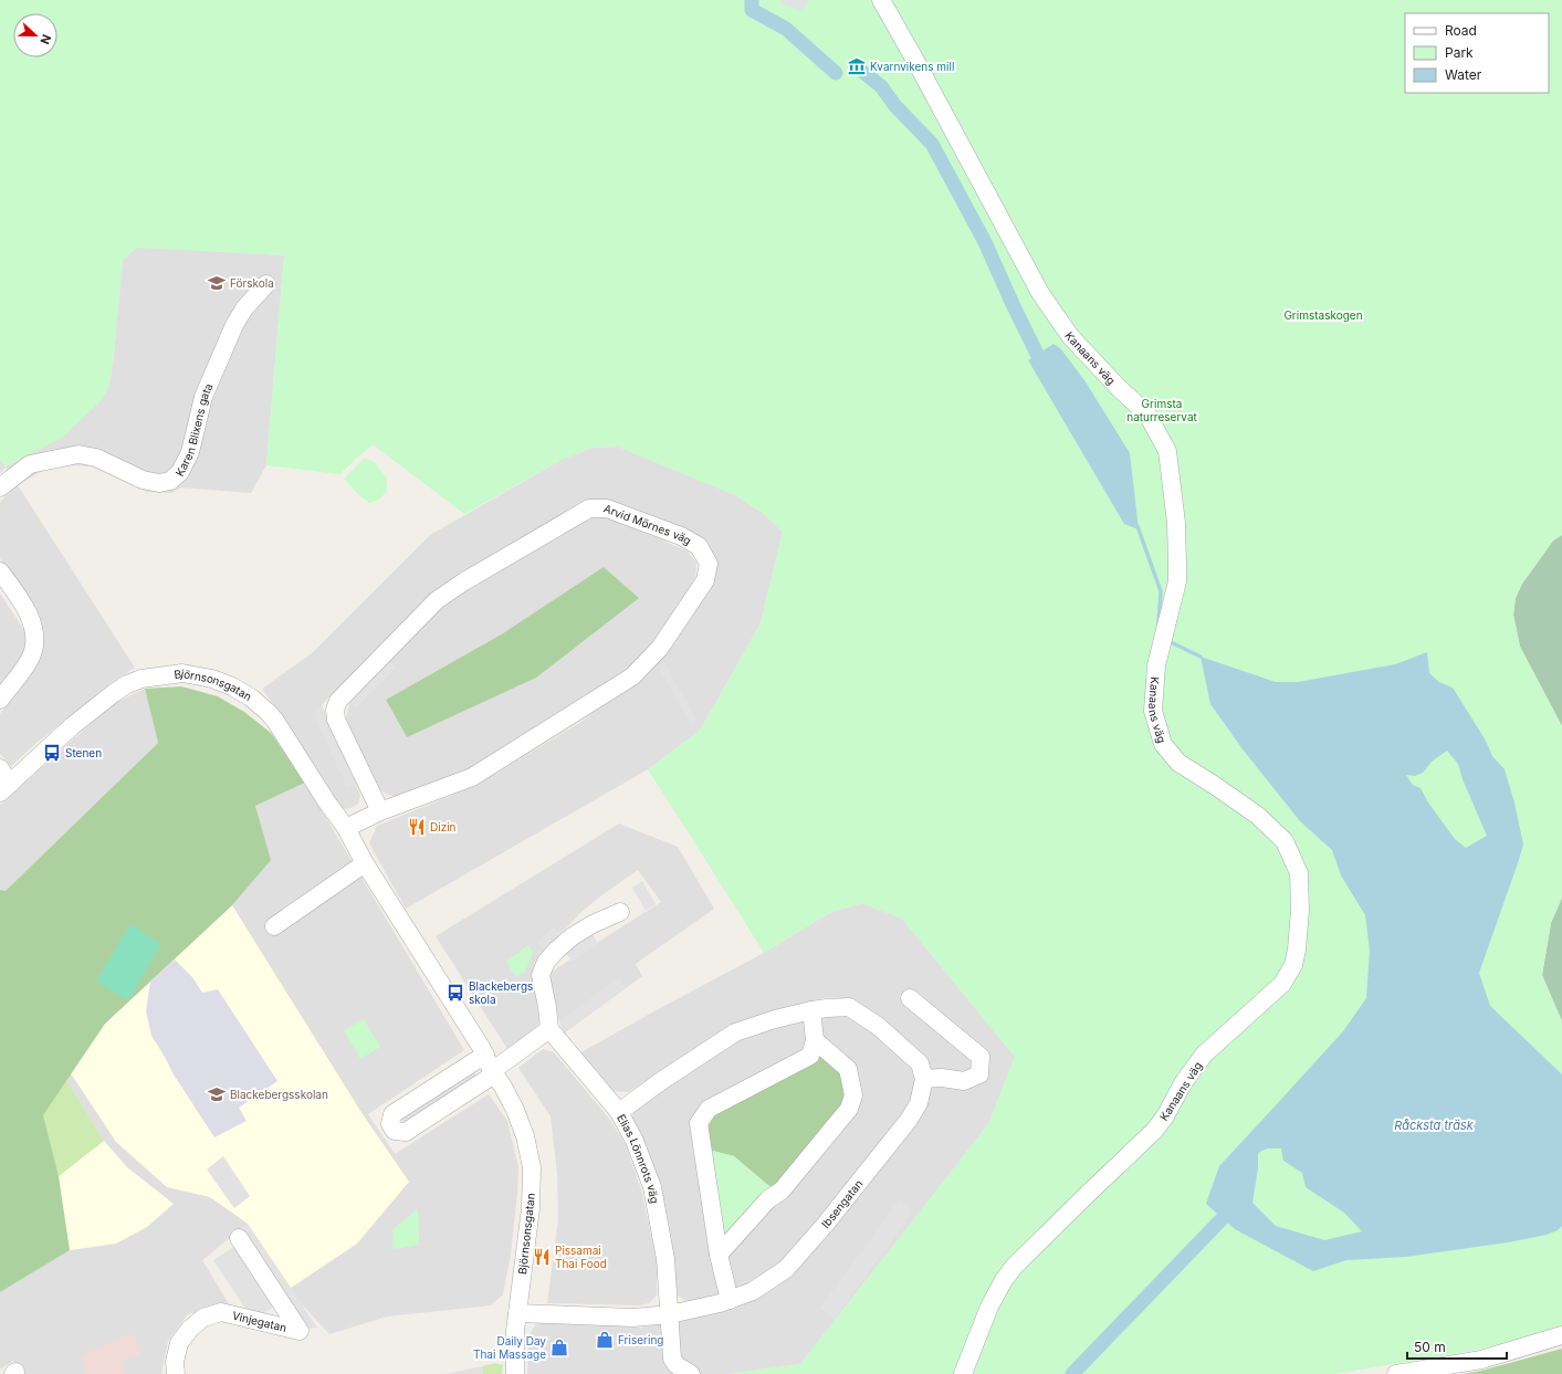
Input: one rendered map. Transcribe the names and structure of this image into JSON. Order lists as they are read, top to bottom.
{
  "streets": {
    "street": [
      "Kanaans väg",
      "Karen Blixens gata",
      "Arvid Mörnes väg",
      "Björnsonsgatan",
      "Elias Lönnrots väg",
      "Ibsengatan",
      "Vinjegatan"
    ]
  },
  "crossings": [
    ["Arvid Mörnes väg", "Björnsonsgatan"],
    ["Björnsonsgatan", "Ibsengatan"],
    ["Elias Lönnrots väg", "Ibsengatan"]
  ],
  "water": ["Råcksta träsk"],
  "parks": ["Grimstaskogen", "Grimsta naturreservat"],
  "places": {
    "museum": ["Kvarnvikens mill"],
    "school or university": ["Förskola", "Blackebergsskolan"],
    "bus stop": ["Stenen", "Blackebergs skola"],
    "restaurant": ["Dizin", "Pissamai Thai Food"],
    "shop": ["Frisering", "Daily Day Thai Massage"]
  },
  "legend": ["Road", "Park", "Water"],
  "scale_bar": "50 m",
  "north": "right"
}
